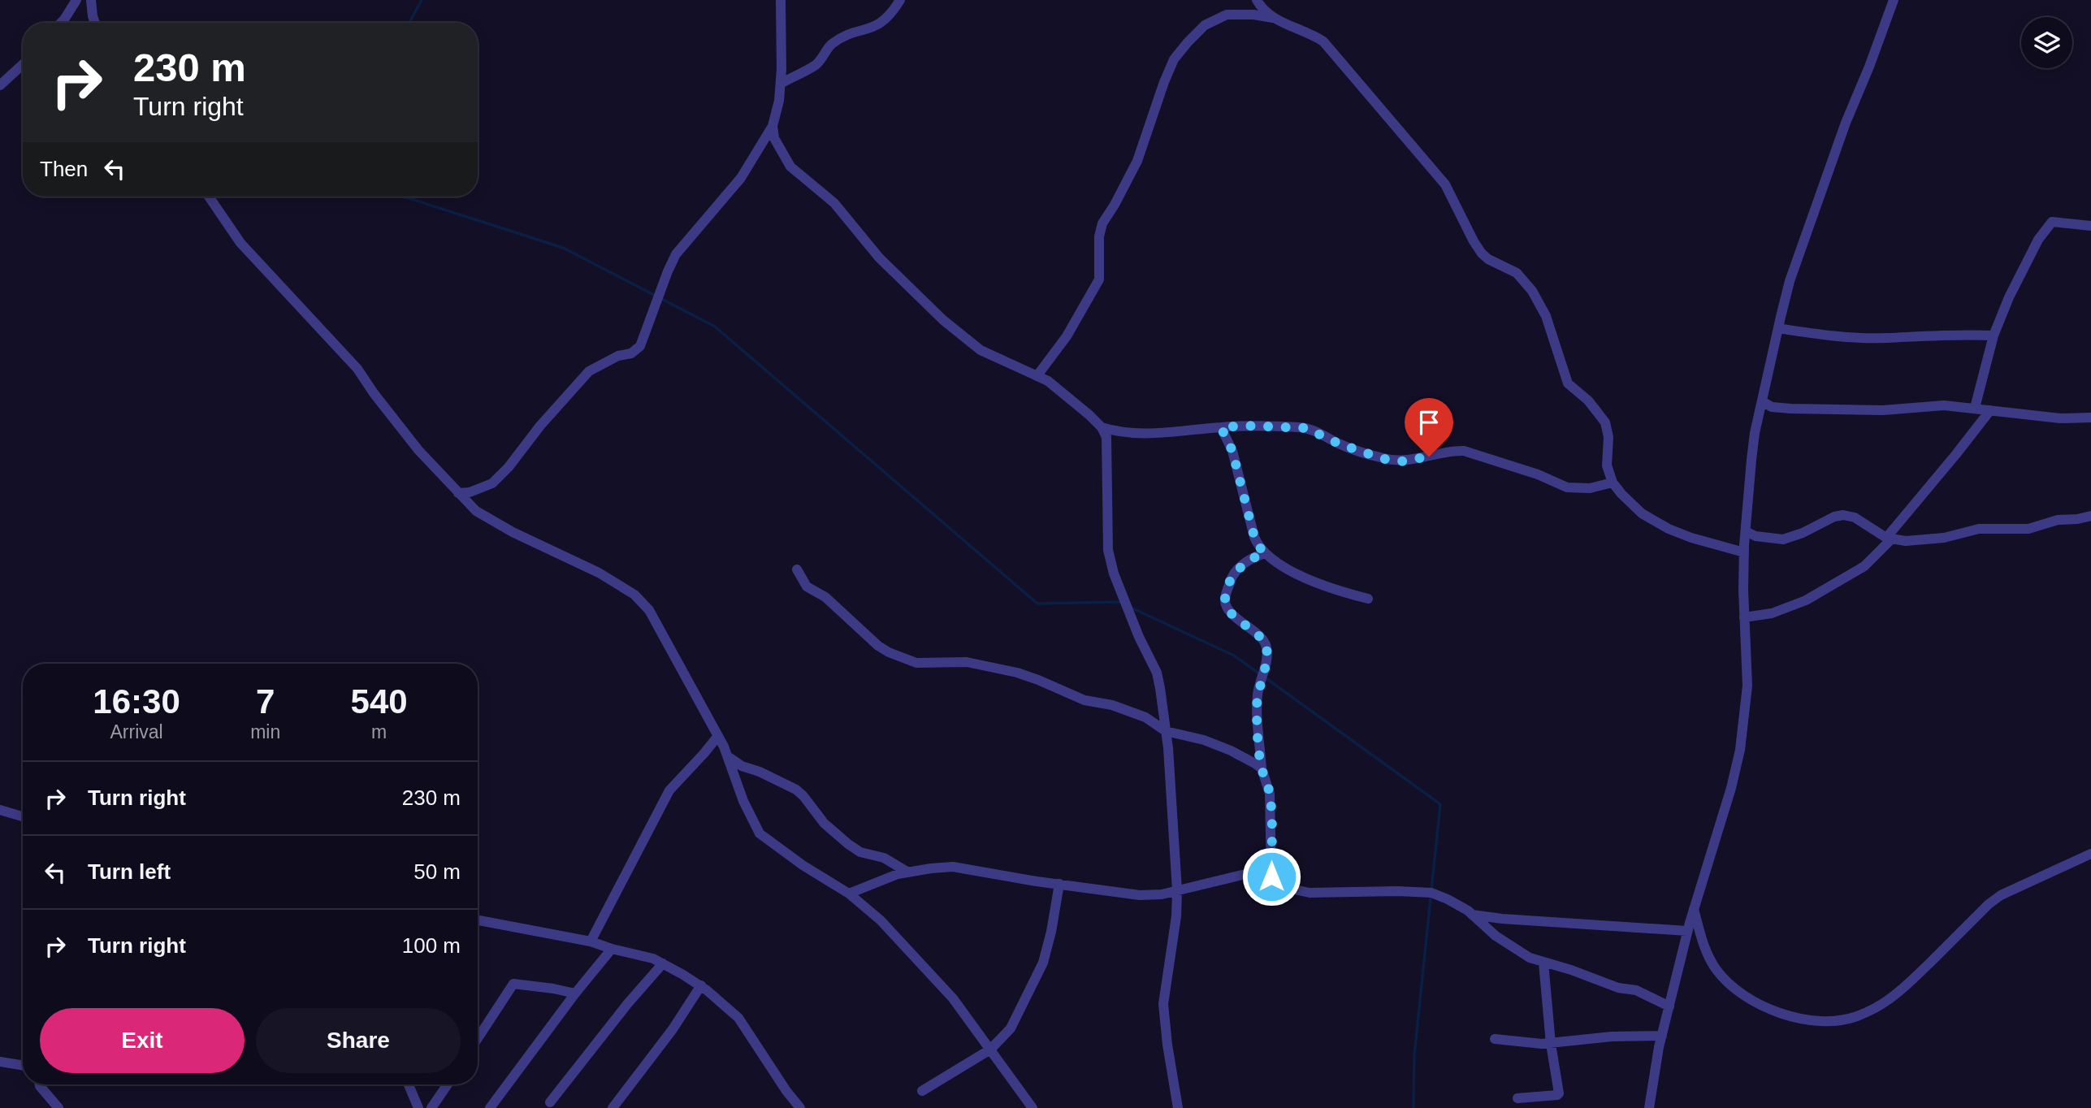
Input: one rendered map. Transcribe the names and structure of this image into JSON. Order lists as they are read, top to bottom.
{
  "page": {
    "turn": ["230 m", "Turn right"],
    "then": "Then",
    "eta": [
      "16:30",
      "Arrival",
      "7",
      "min",
      "540",
      "m"
    ],
    "list": [
      {
        "name": "Turn right",
        "value": "230 m"
      },
      {
        "name": "Turn left",
        "value": "50 m"
      },
      {
        "name": "Turn right",
        "value": "100 m"
      }
    ],
    "buttons": ["Exit", "Share"]
  }
}
